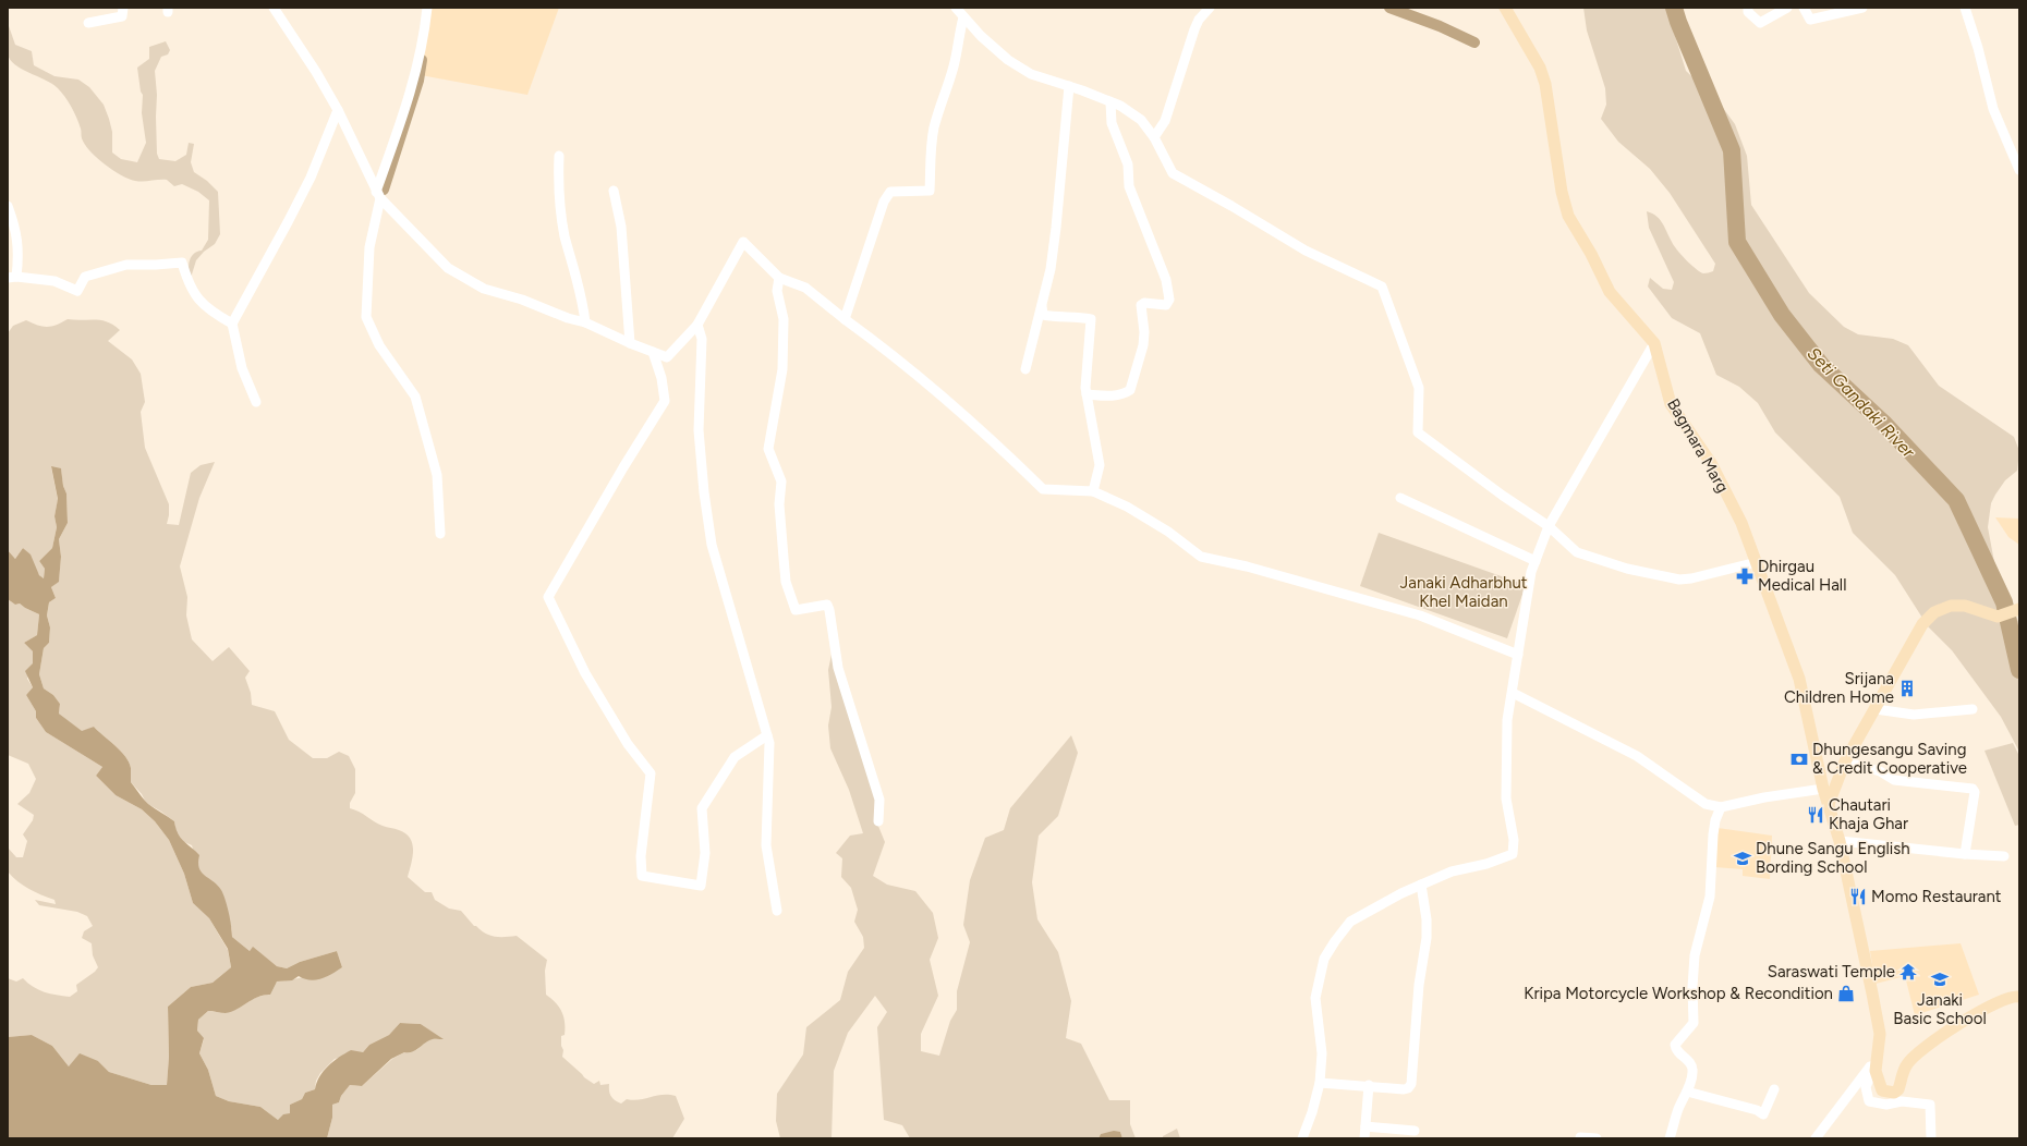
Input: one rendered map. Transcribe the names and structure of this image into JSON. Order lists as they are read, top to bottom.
{
  "streets": {
    "main road": ["Bagmara Marg"]
  },
  "water": ["Seti Gandaki River"],
  "parks": ["Janaki Adharbhut Khel Maidan"],
  "places": {
    "pharmacy": ["Dhirgau Medical Hall"],
    "building": ["Srijana Children Home"],
    "bank": ["Dhungesangu Saving & Credit Cooperative"],
    "restaurant": ["Chautari Khaja Ghar", "Momo Restaurant"],
    "school or university": ["Dhune Sangu English Bording School", "Janaki Basic School"],
    "temple": ["Saraswati Temple"],
    "shop": ["Kripa Motorcycle Workshop & Recondition"]
  }
}
